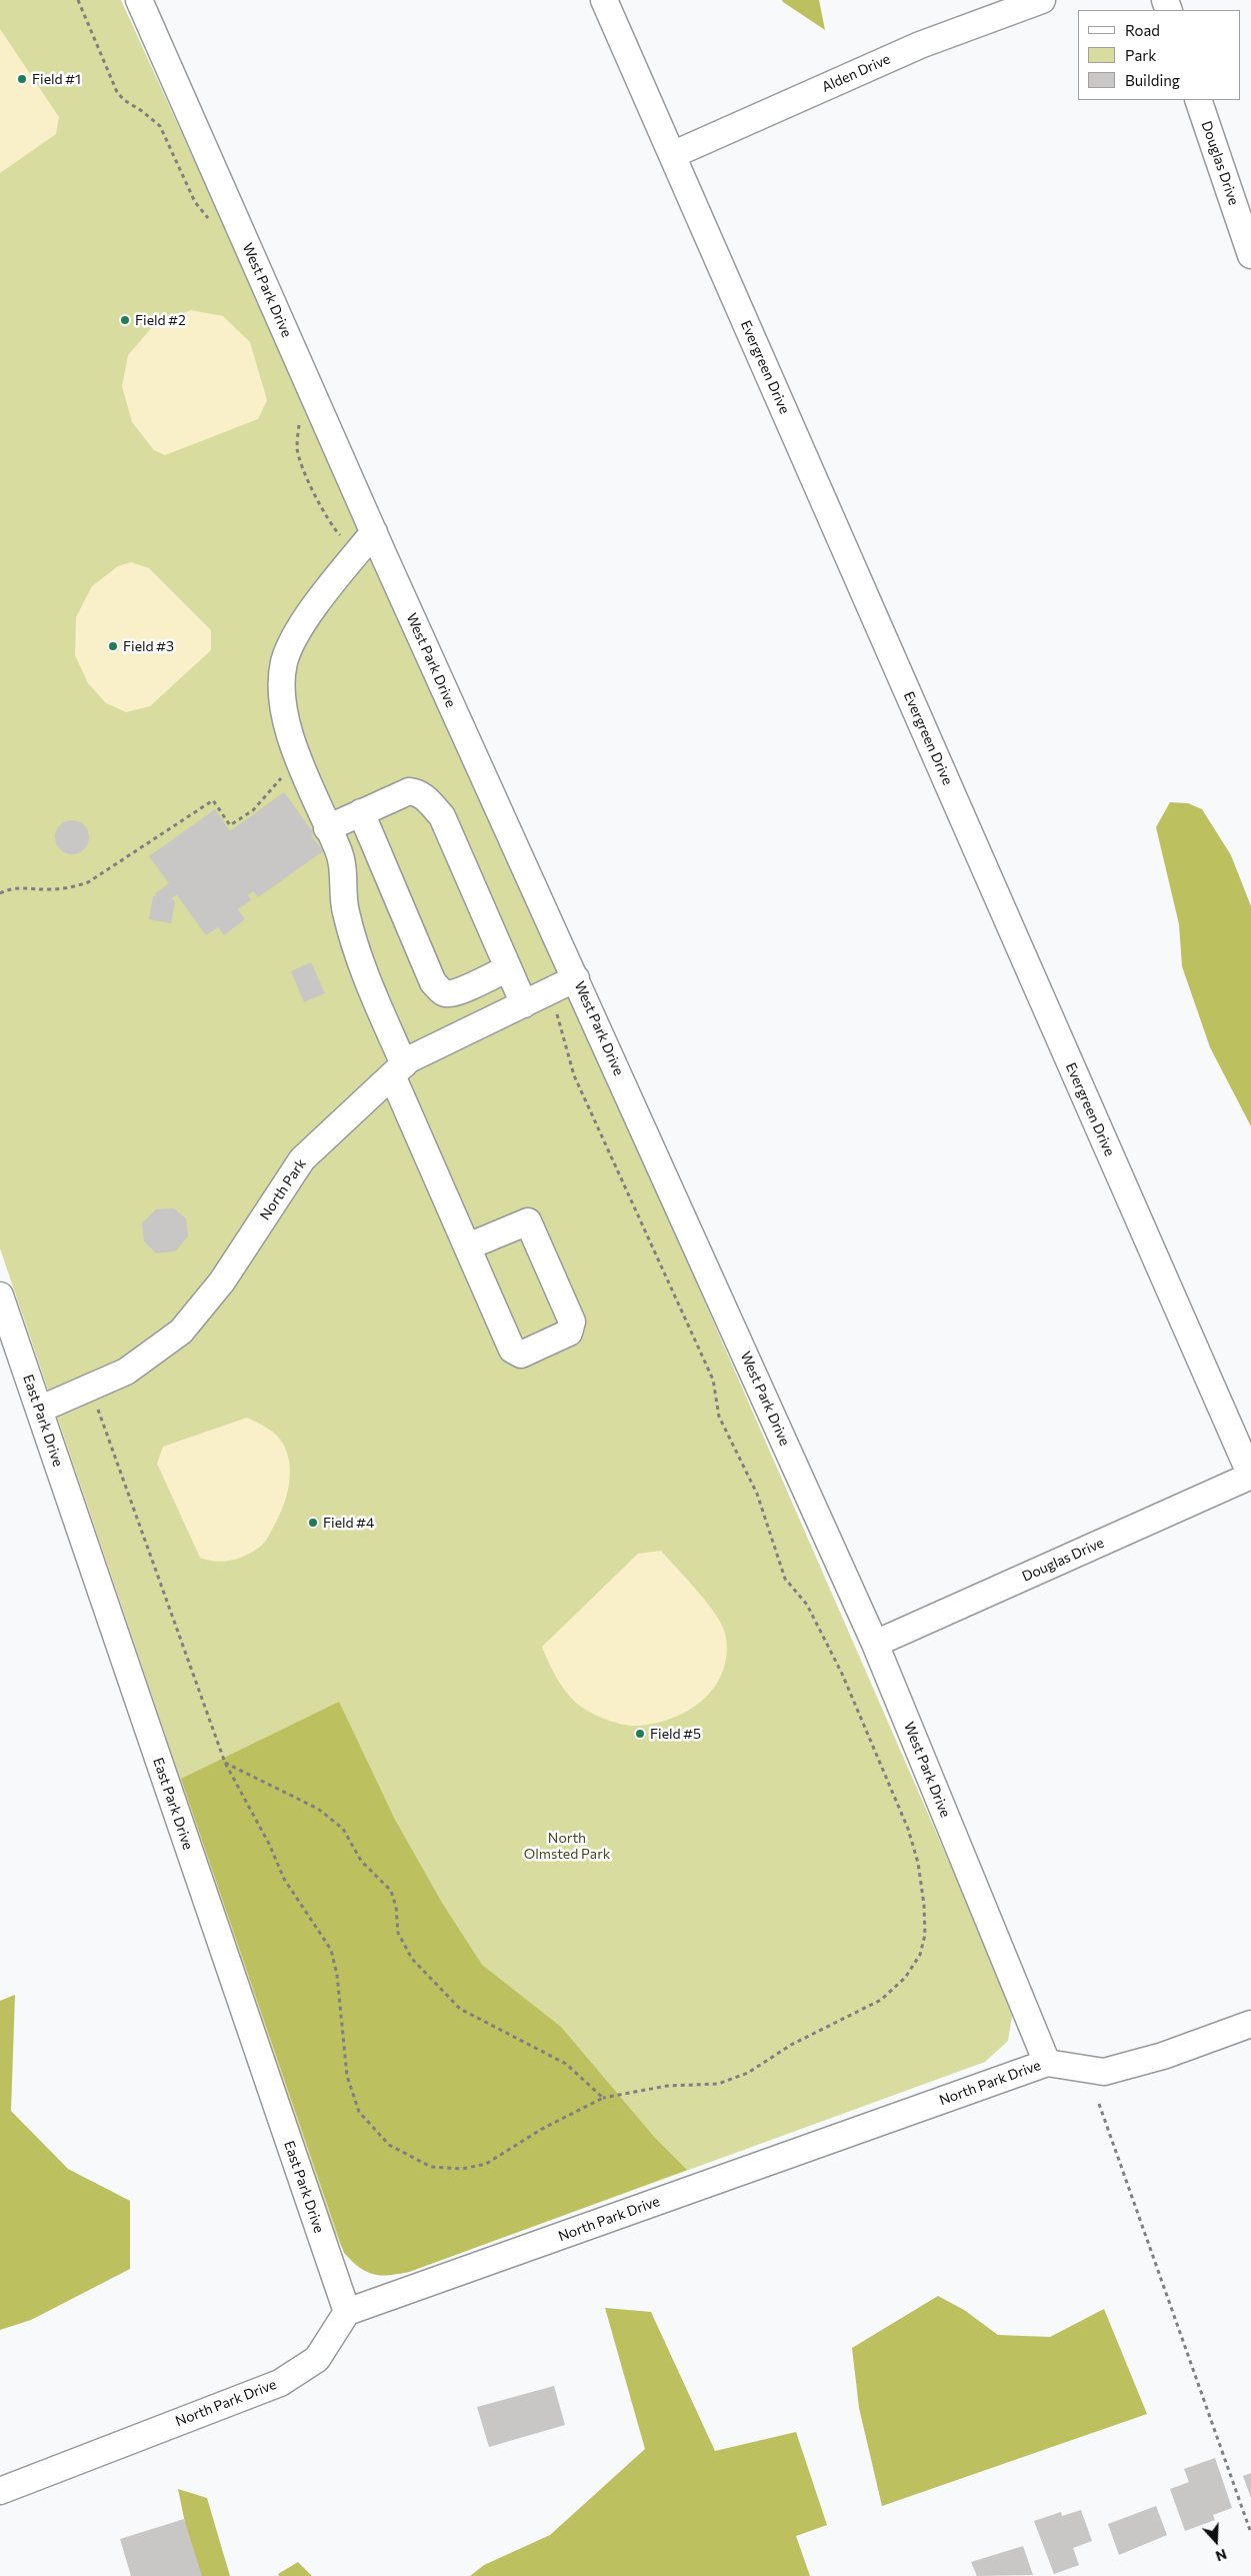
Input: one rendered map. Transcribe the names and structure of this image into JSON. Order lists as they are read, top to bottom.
{
  "streets": {
    "street": [
      "Alden Drive",
      "Douglas Drive",
      "West Park Drive",
      "Evergreen Drive",
      "North Park",
      "East Park Drive",
      "North Park Drive"
    ]
  },
  "crossings": [
    ["Alden Drive", "Evergreen Drive"],
    ["Douglas Drive", "West Park Drive"],
    ["Douglas Drive", "Evergreen Drive"],
    ["West Park Drive", "North Park"],
    ["West Park Drive", "North Park Drive"],
    ["North Park", "East Park Drive"],
    ["East Park Drive", "North Park Drive"]
  ],
  "parks": ["North Olmsted Park"],
  "places": [
    "Field #1",
    "Field #2",
    "Field #3",
    "Field #4",
    "Field #5"
  ],
  "legend": ["Road", "Park", "Building"],
  "north": "bottom"
}
